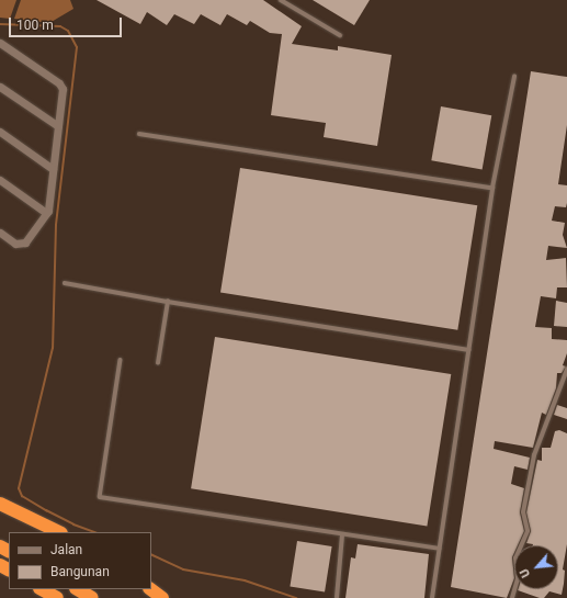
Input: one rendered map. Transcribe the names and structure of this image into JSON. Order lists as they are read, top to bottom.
{
  "legend": ["Jalan", "Bangunan"],
  "scale_bar": "100 m",
  "north": "bottom left"
}
